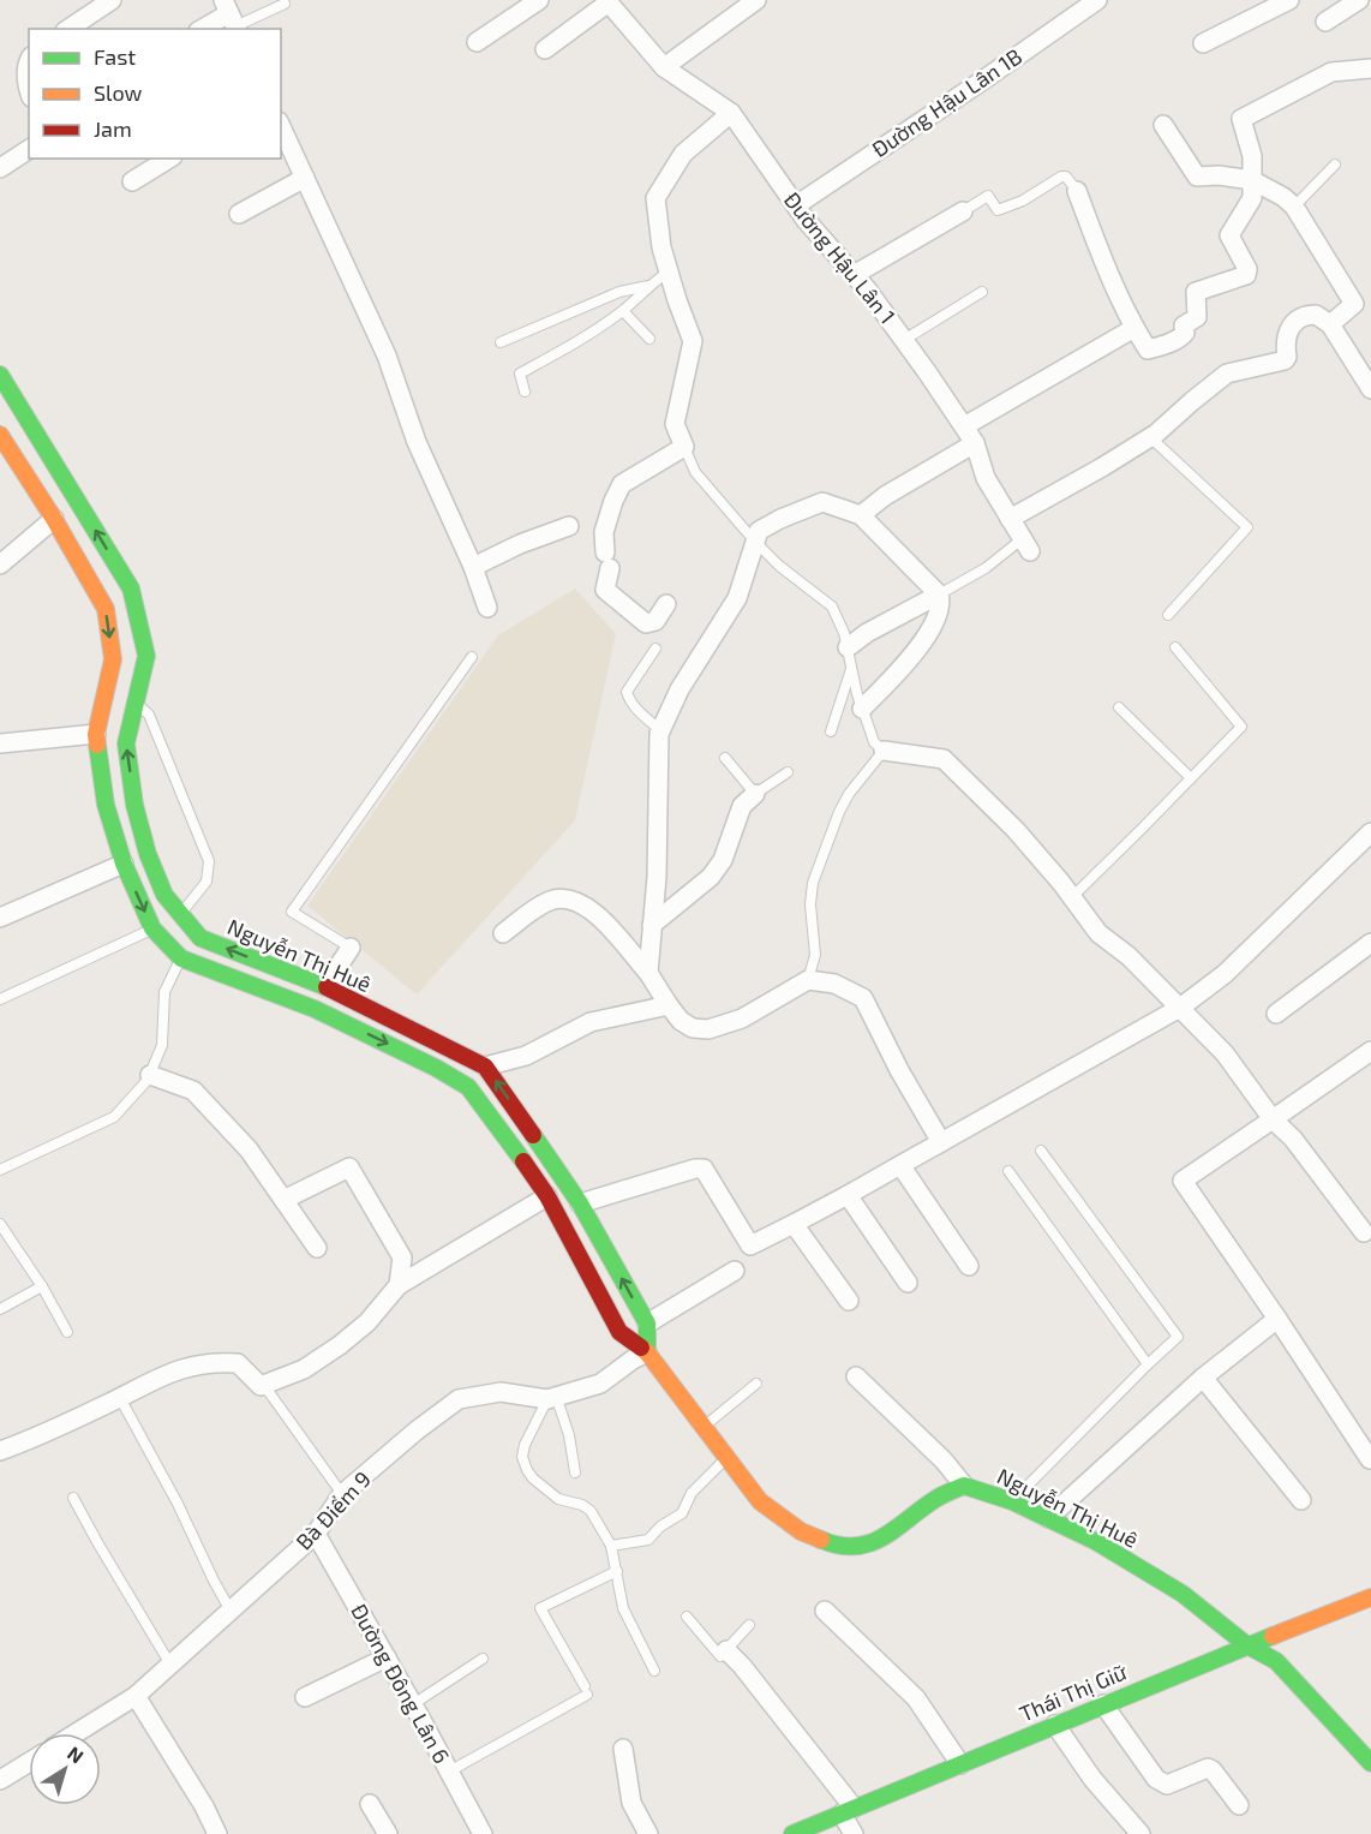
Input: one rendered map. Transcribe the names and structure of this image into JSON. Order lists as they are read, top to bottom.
{
  "streets": {
    "street": [
      "Đường Hậu Lân 1B",
      "Đường Hậu Lân 1",
      "Nguyễn Thị Huê",
      "Bà Điểm 9",
      "Đường Đông Lân 6",
      "Thái Thị Giữ"
    ]
  },
  "crossings": [
    ["Đường Hậu Lân 1B", "Đường Hậu Lân 1"],
    ["Nguyễn Thị Huê", "Bà Điểm 9"],
    ["Nguyễn Thị Huê", "Thái Thị Giữ"],
    ["Bà Điểm 9", "Đường Đông Lân 6"]
  ],
  "legend": ["Fast", "Slow", "Jam"],
  "north": "top right"
}
